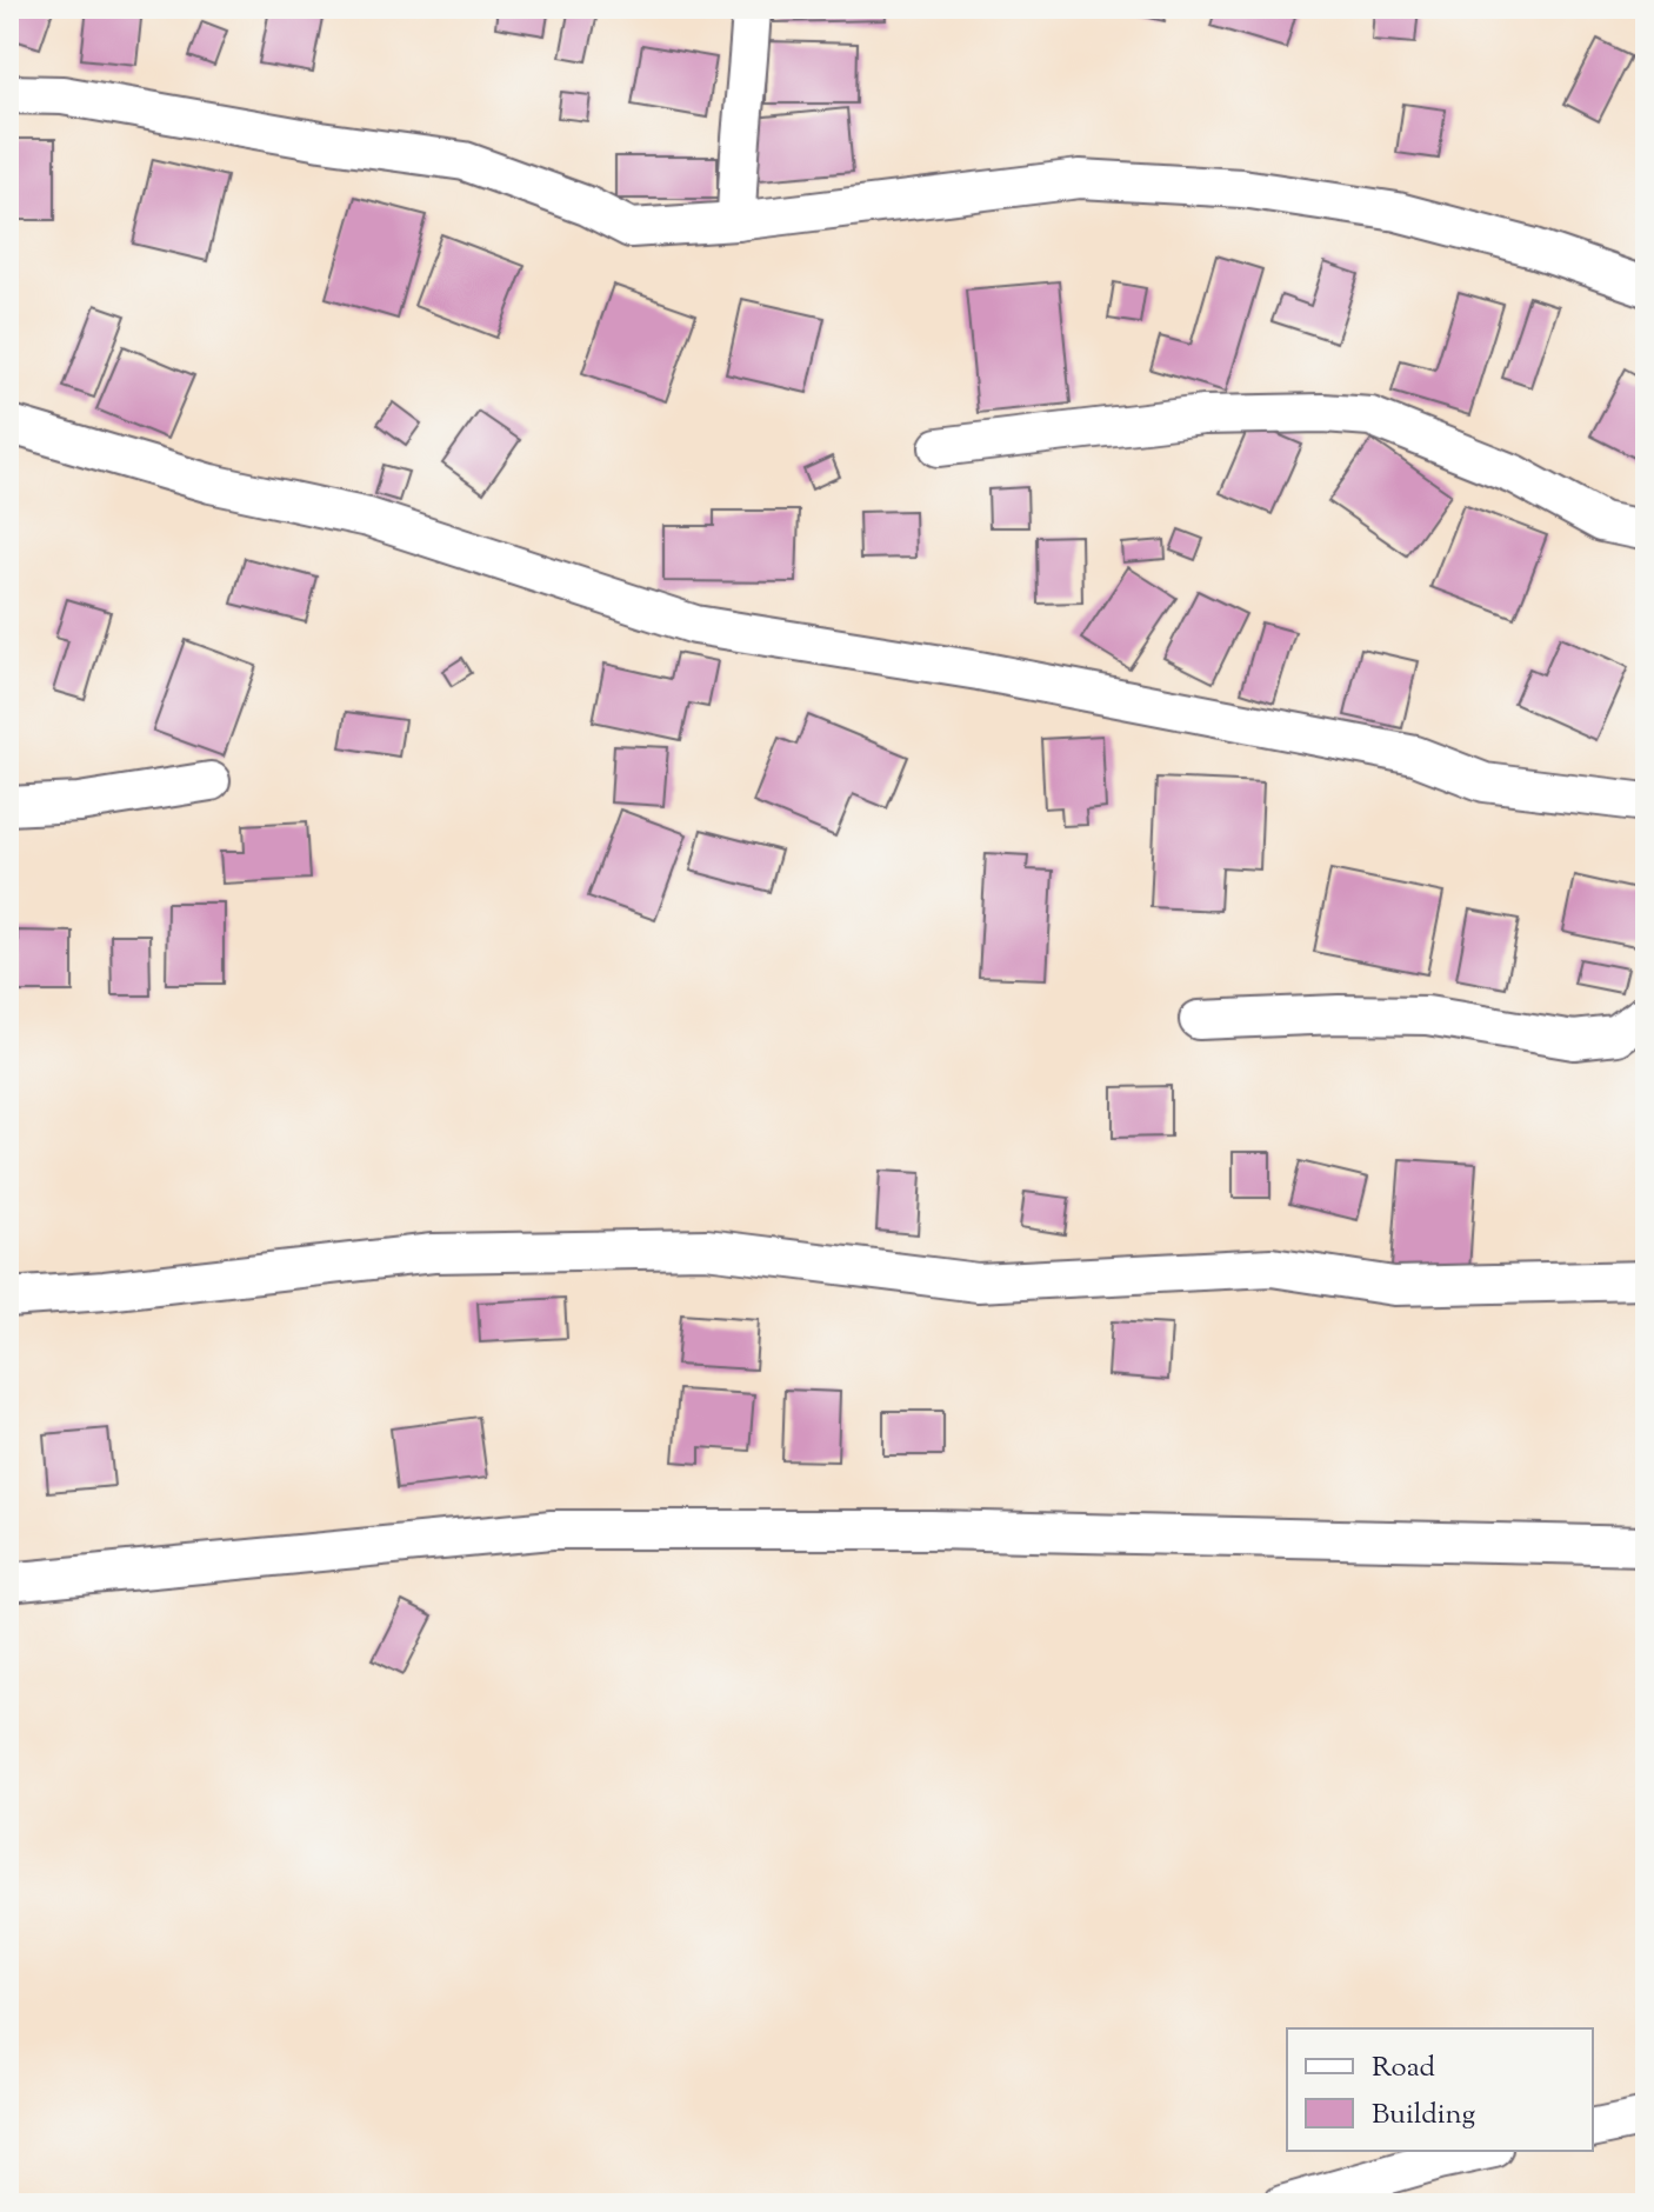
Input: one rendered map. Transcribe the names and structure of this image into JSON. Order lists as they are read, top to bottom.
{
  "legend": ["Road", "Building"]
}
